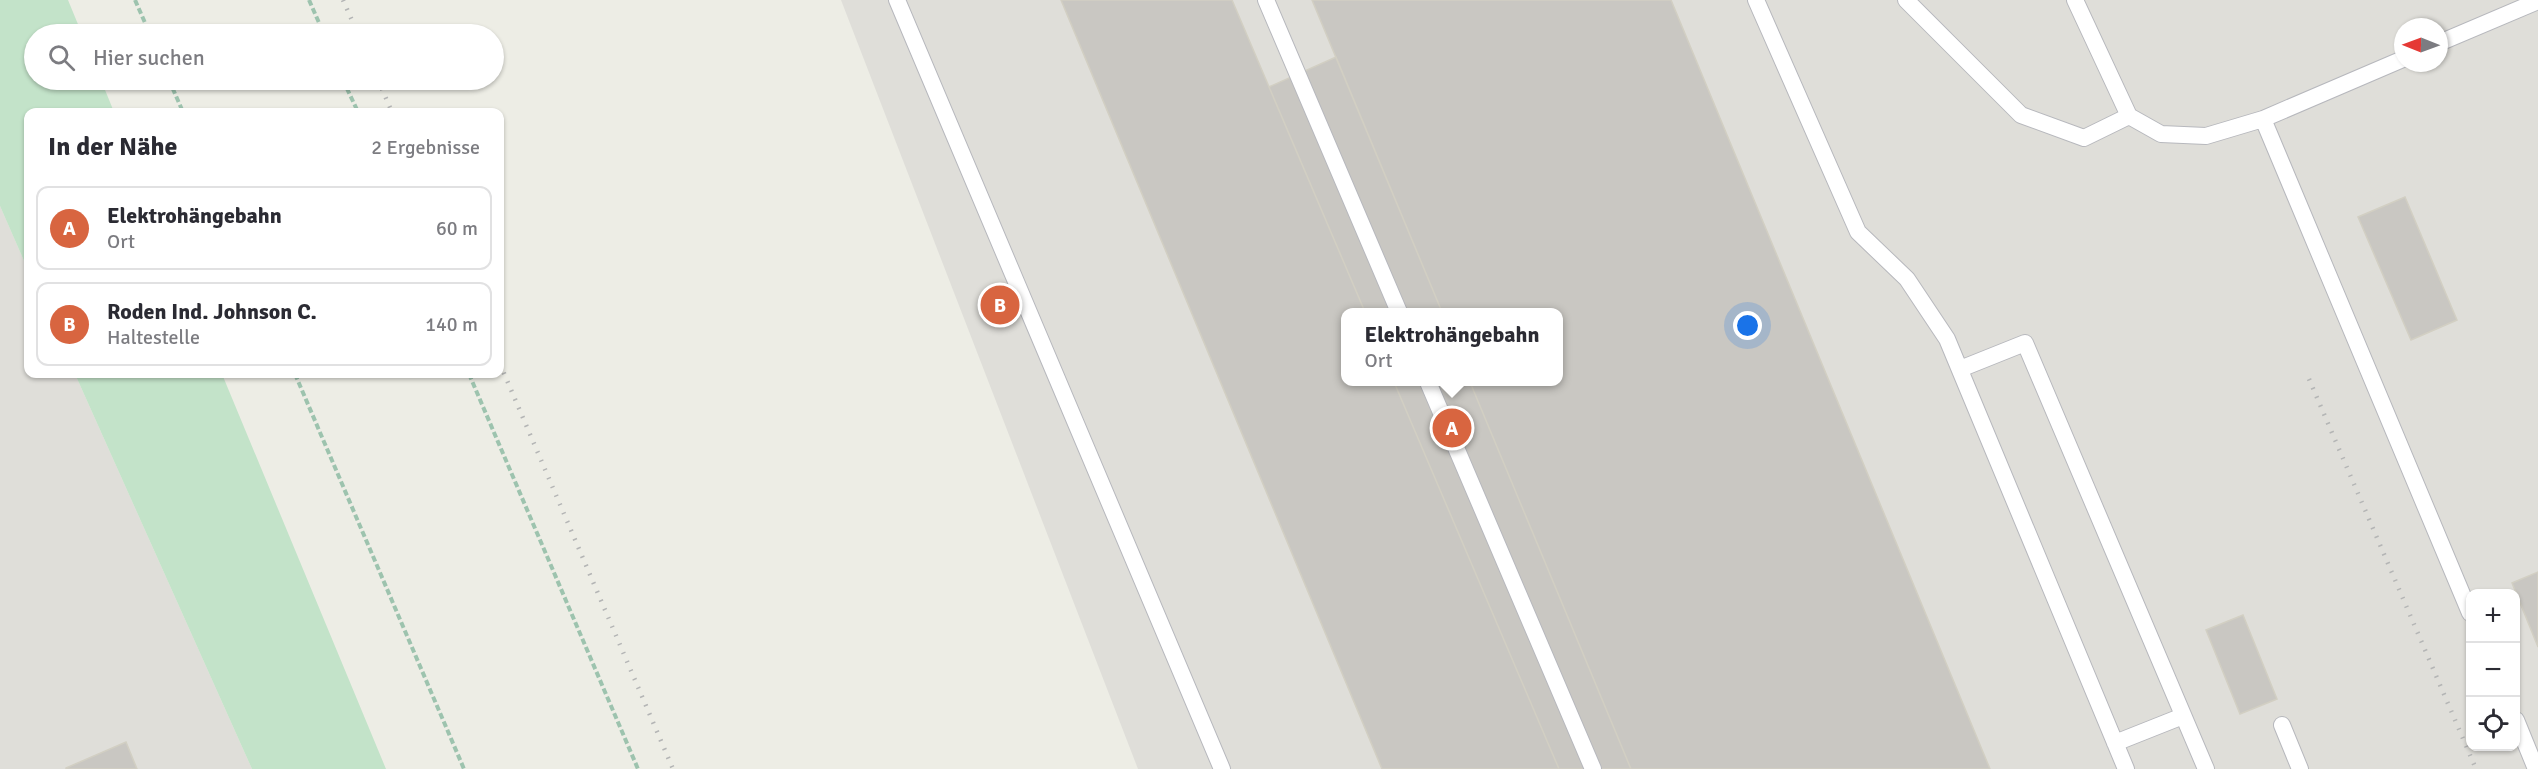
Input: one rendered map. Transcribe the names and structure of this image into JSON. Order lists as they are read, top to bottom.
{
  "north": "left",
  "page": {
    "search": "Hier suchen",
    "heading": ["In der Nähe", "2 Ergebnisse"],
    "list": [
      {
        "mark": "A",
        "name": "Elektrohängebahn",
        "note": "Ort",
        "value": "60 m"
      },
      {
        "mark": "B",
        "name": "Roden Ind. Johnson C.",
        "note": "Haltestelle",
        "value": "140 m"
      }
    ],
    "pins": ["B", "A"],
    "popup": ["Elektrohängebahn", "Ort"],
    "map_buttons": ["+", "−"]
  }
}
